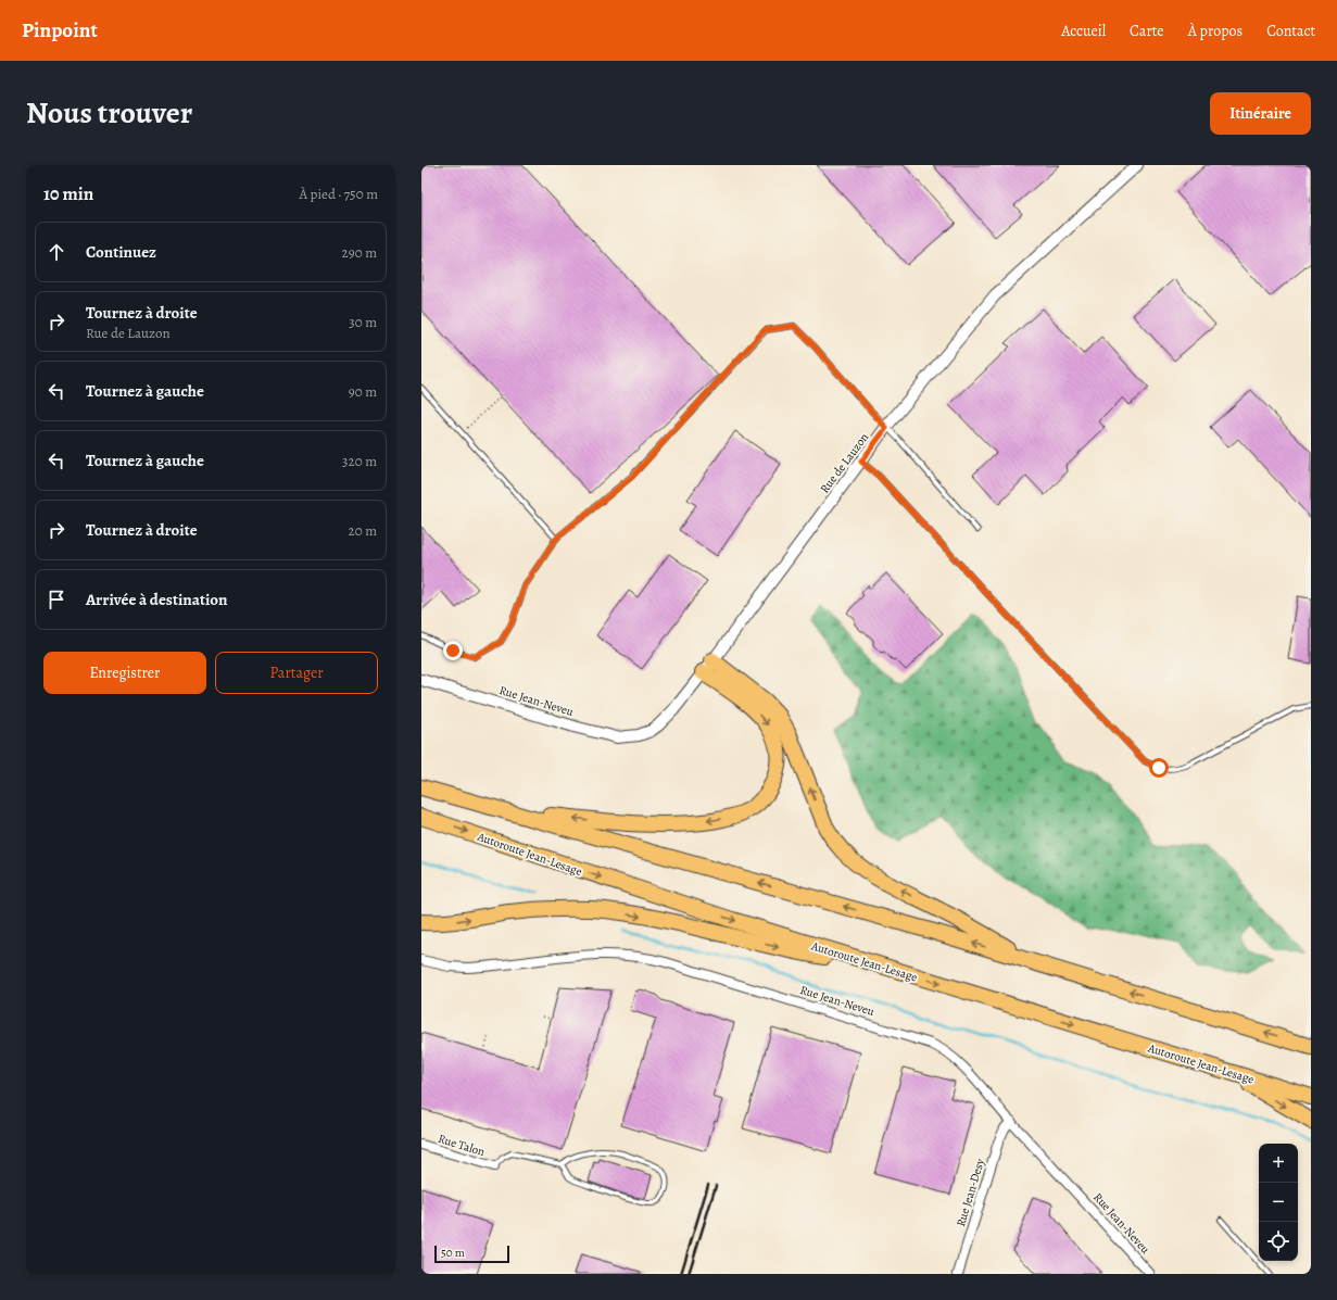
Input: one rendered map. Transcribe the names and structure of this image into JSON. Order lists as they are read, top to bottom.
{
  "streets": {
    "highway": ["Autoroute Jean-Lesage"],
    "street": [
      "Rue de Lauzon",
      "Rue Jean-Neveu",
      "Rue Talon",
      "Rue Jean-Desy"
    ]
  },
  "crossings": [
    ["Rue de Lauzon", "Rue Jean-Neveu"],
    ["Rue Jean-Neveu", "Rue Jean-Desy"]
  ],
  "scale_bar": "50 m",
  "page": {
    "header": "Pinpoint",
    "nav": [
      "Accueil",
      "Carte",
      "À propos",
      "Contact"
    ],
    "title": "Nous trouver",
    "buttons": [
      "Itinéraire",
      ["Enregistrer", "Partager"]
    ],
    "heading": ["10 min", "À pied · 750 m"],
    "list": [
      ["Continuez", "290 m"],
      ["Tournez à droite", "Rue de Lauzon", "30 m"],
      ["Tournez à gauche", "90 m"],
      ["Tournez à gauche", "320 m"],
      ["Tournez à droite", "20 m"],
      "Arrivée à destination"
    ],
    "map_buttons": ["+", "−"],
    "scale": "50 m"
  }
}
